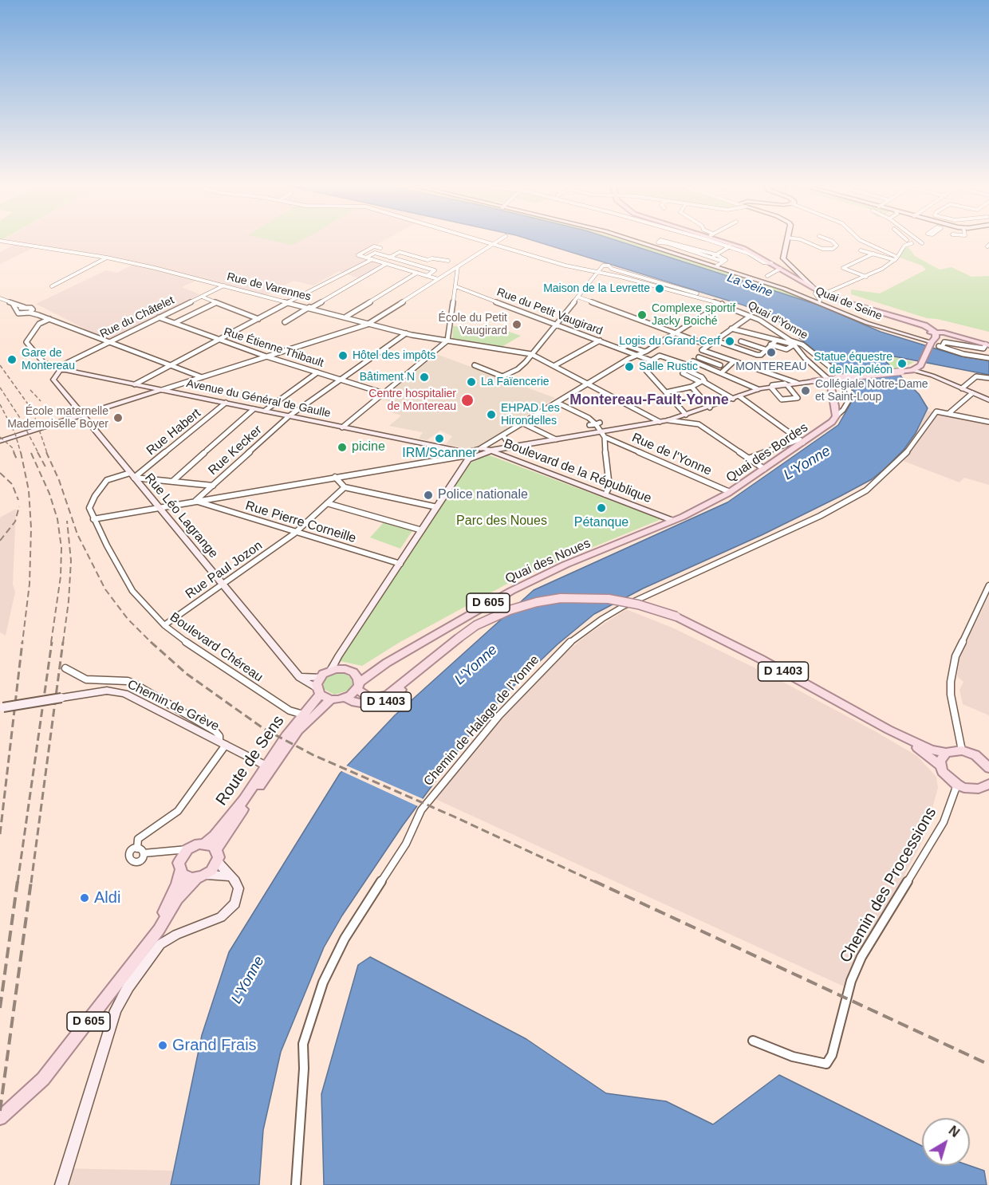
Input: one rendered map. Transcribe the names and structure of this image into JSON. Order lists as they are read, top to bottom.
{
  "streets": {
    "main road": [
      "Quai de Seine",
      "Avenue du Général de Gaulle",
      "Quai des Bordes",
      "Boulevard de la République",
      "Rue Léo Lagrange",
      "Quai des Noues",
      "D 605",
      "D 1403",
      "Chemin de Grève",
      "Route de Sens"
    ],
    "street": [
      "Rue de Varennes",
      "Rue du Petit Vaugirard",
      "Rue du Châtelet",
      "Quai d'Yonne",
      "Rue Étienne Thibault",
      "Rue Habert",
      "Rue Kecker",
      "Rue de l'Yonne",
      "Rue Pierre Corneille",
      "Rue Paul Jozon",
      "Boulevard Chéreau",
      "Chemin de Halage de l'Yonne",
      "Chemin des Processions"
    ]
  },
  "crossings": [
    ["Rue de Varennes", "Rue du Châtelet"],
    ["Rue de Varennes", "Rue Kecker"],
    ["Rue du Châtelet", "Rue Étienne Thibault"],
    ["Rue du Châtelet", "Avenue du Général de Gaulle"],
    ["Rue du Châtelet", "Rue Léo Lagrange"],
    ["Quai d'Yonne", "Quai des Bordes"],
    ["Rue Étienne Thibault", "Rue Kecker"],
    ["Avenue du Général de Gaulle", "Rue Habert"],
    ["Avenue du Général de Gaulle", "Rue Kecker"],
    ["Avenue du Général de Gaulle", "Rue Léo Lagrange"],
    ["Rue Habert", "Rue Léo Lagrange"],
    ["Rue Kecker", "Rue Pierre Corneille"],
    ["Quai des Bordes", "Rue de l'Yonne"],
    ["Quai des Bordes", "Boulevard de la République"],
    ["Quai des Bordes", "Quai des Noues"],
    ["Boulevard de la République", "Quai des Noues"],
    ["Rue Léo Lagrange", "Rue Paul Jozon"],
    ["Rue Léo Lagrange", "D 605"],
    ["Rue Léo Lagrange", "D 1403"],
    ["Rue Léo Lagrange", "Route de Sens"],
    ["Rue Pierre Corneille", "Rue Paul Jozon"],
    ["Quai des Noues", "D 605"],
    ["Rue Paul Jozon", "Boulevard Chéreau"],
    ["D 605", "D 1403"],
    ["D 605", "Route de Sens"],
    ["Boulevard Chéreau", "Route de Sens"],
    ["D 1403", "Route de Sens"],
    ["Chemin de Grève", "Route de Sens"]
  ],
  "districts": ["Montereau-Fault-Yonne"],
  "water": ["La Seine", "L'Yonne"],
  "parks": ["Parc des Noues"],
  "places": [
    "Maison de la Levrette",
    "Complexe sportif Jacky Boiché",
    "École du Petit Vaugirard",
    "Logis du Grand-Cerf",
    "MONTEREAU",
    "Hôtel des impôts",
    "Gare de Montereau",
    "Statue équestre de Napoléon",
    "Salle Rustic",
    "Bâtiment N",
    "La Faïencerie",
    "Collégiale Notre-Dame et Saint-Loup",
    "Centre hospitalier de Montereau",
    "EHPAD Les Hirondelles",
    "École maternelle Mademoiselle Boyer",
    "IRM/Scanner",
    "picine",
    "Police nationale",
    "Pétanque",
    "Aldi",
    "Grand Frais"
  ],
  "north": "top right"
}
